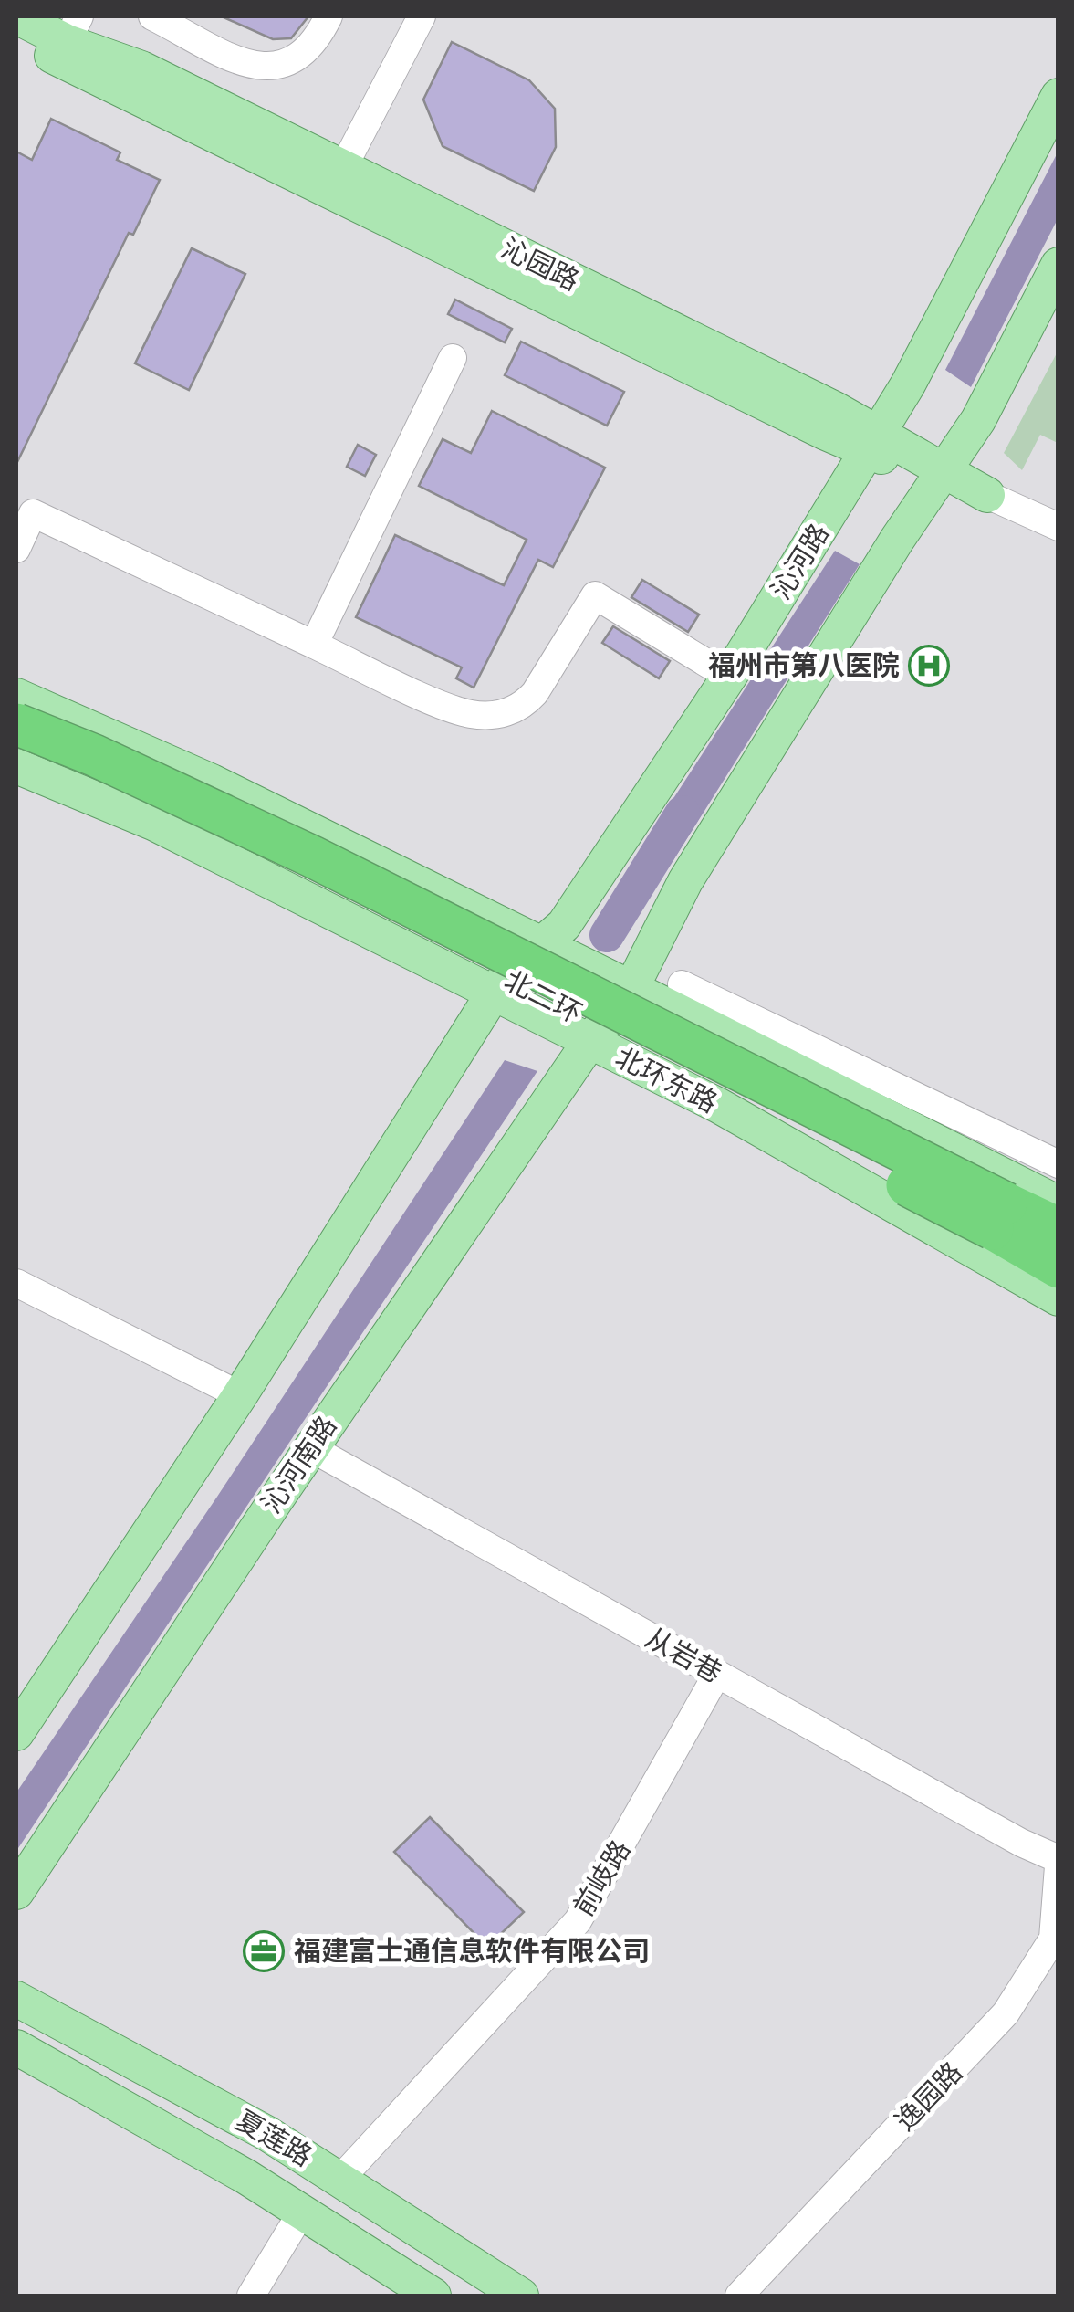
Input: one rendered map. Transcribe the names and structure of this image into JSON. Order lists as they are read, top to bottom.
{
  "streets": {
    "highway": ["北二环"],
    "main road": [
      "沁园路",
      "沁河路",
      "北环东路",
      "沁河南路",
      "夏莲路"
    ],
    "street": ["从岩巷", "前岐路", "逸园路"]
  },
  "crossings": [
    ["沁园路", "沁河路"],
    ["沁河路", "北环东路"],
    ["北环东路", "沁河南路"],
    ["沁河南路", "从岩巷"],
    ["从岩巷", "前岐路"],
    ["前岐路", "夏莲路"]
  ],
  "places": {
    "hospital": ["福州市第八医院"],
    "office": ["福建富士通信息软件有限公司"]
  }
}
